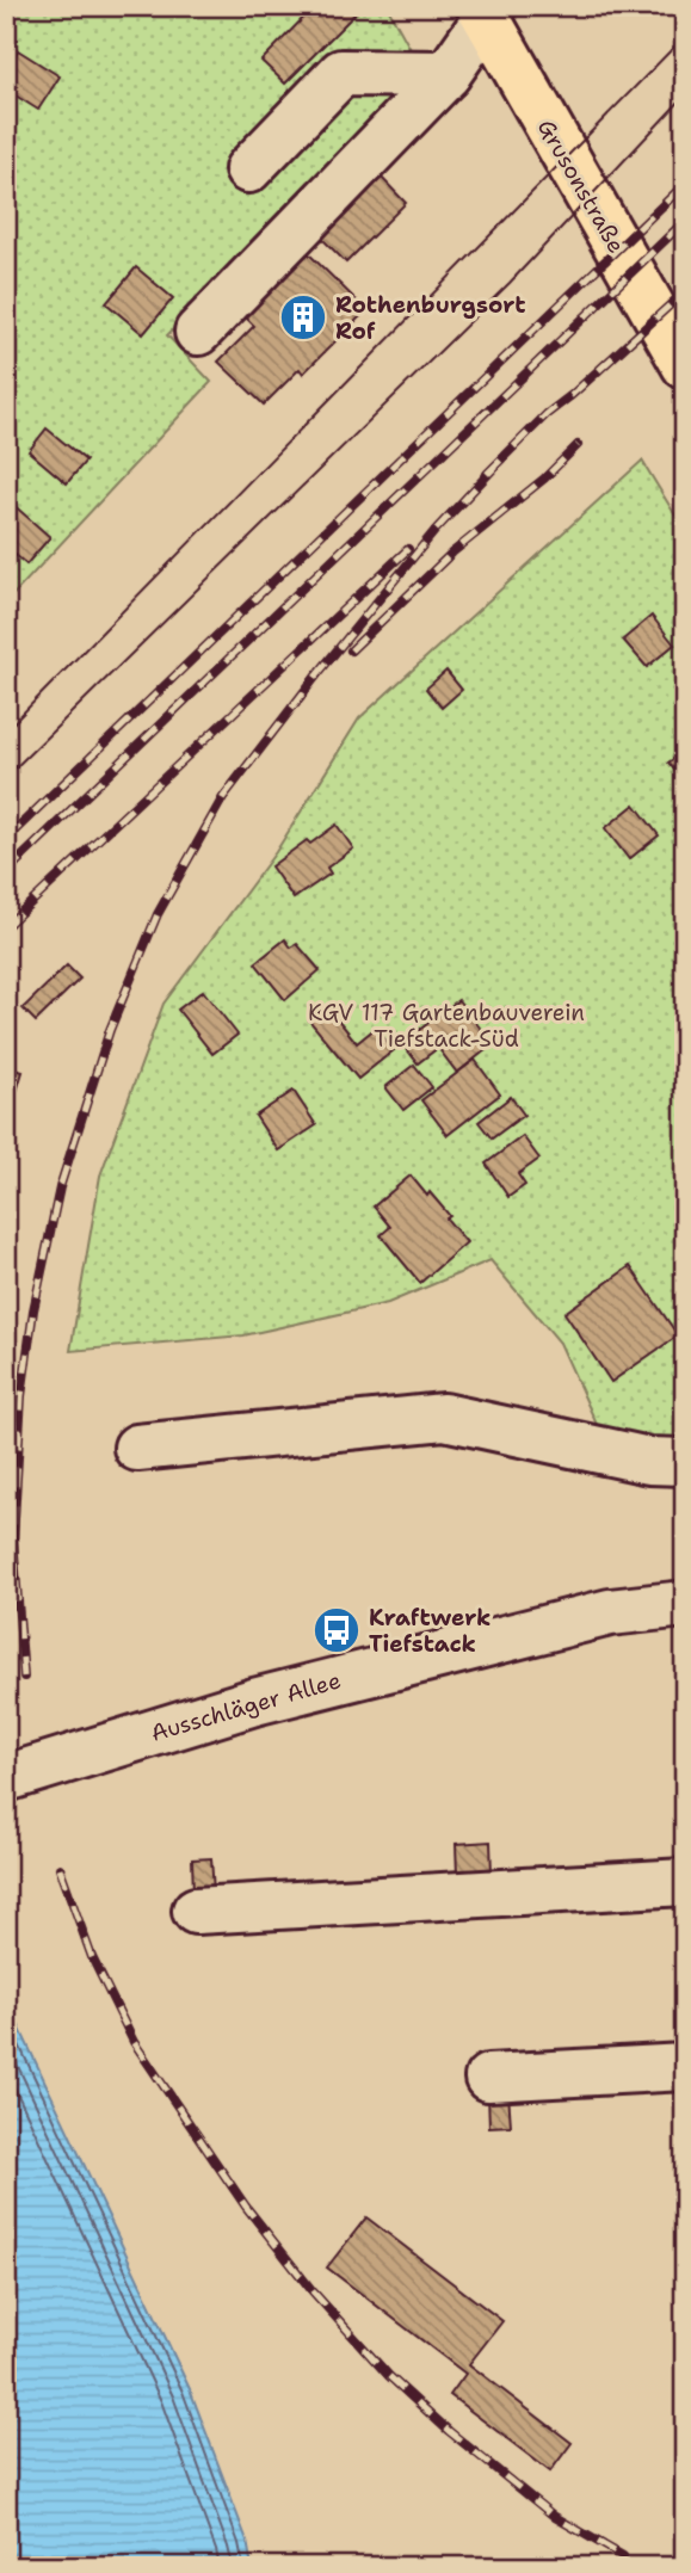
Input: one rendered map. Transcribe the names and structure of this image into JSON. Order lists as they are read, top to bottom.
{
  "streets": {
    "main road": ["Grusonstraße"],
    "street": ["Ausschläger Allee"]
  },
  "parks": ["KGV 117 Gartenbauverein Tiefstack-Süd"],
  "places": {
    "building": ["Rothenburgsort Rof"],
    "bus stop": ["Kraftwerk Tiefstack"]
  }
}
